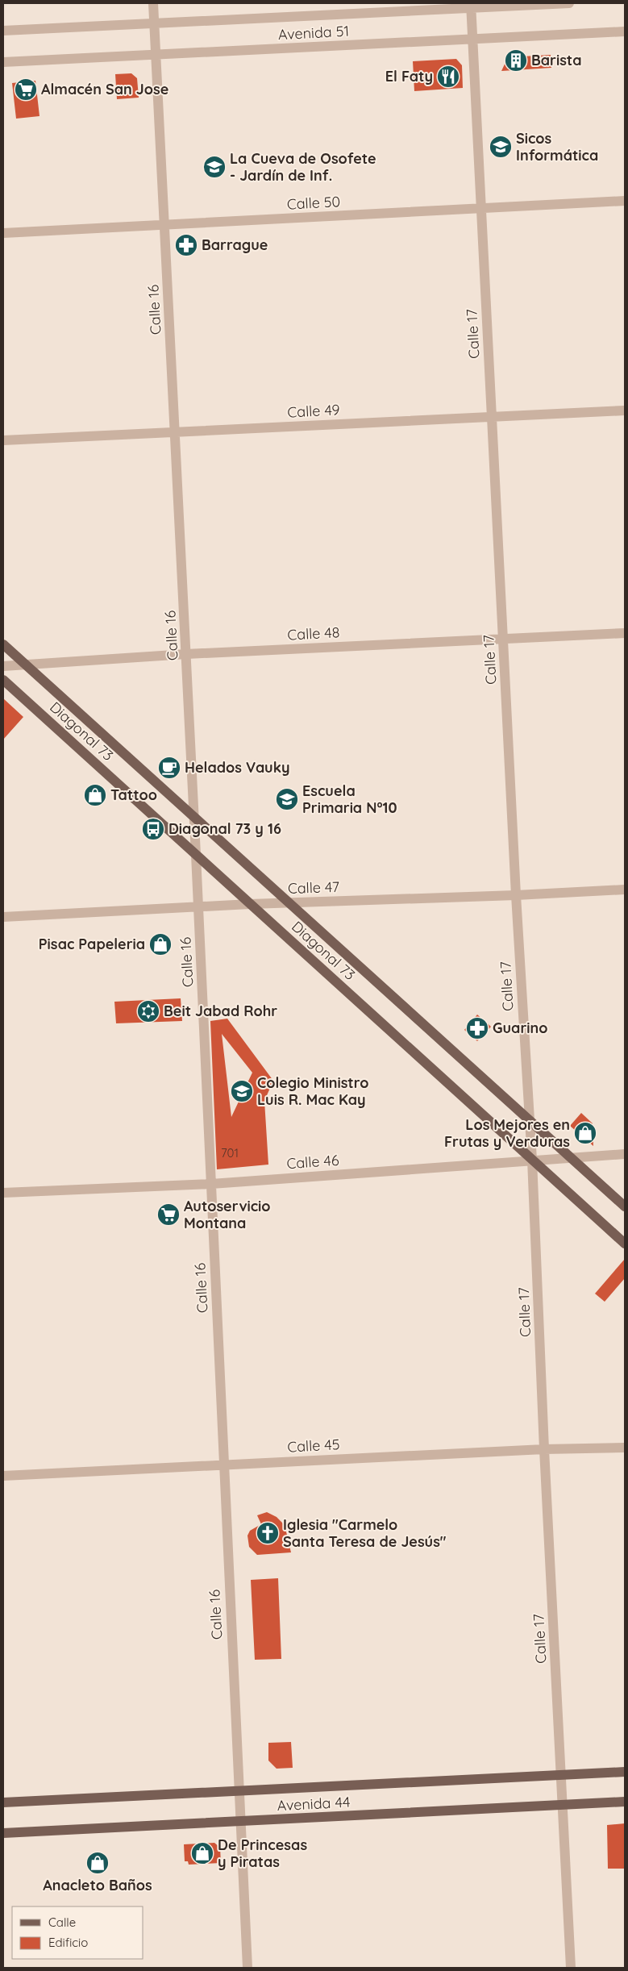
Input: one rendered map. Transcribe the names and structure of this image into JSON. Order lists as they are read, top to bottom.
{
  "streets": {
    "main road": ["Diagonal 73", "Avenida 44"],
    "street": [
      "Avenida 51",
      "Calle 50",
      "Calle 16",
      "Calle 17",
      "Calle 49",
      "Calle 48",
      "Calle 47",
      "Calle 46",
      "Calle 45"
    ]
  },
  "crossings": [
    ["Avenida 51", "Calle 16"],
    ["Avenida 51", "Calle 17"],
    ["Calle 50", "Calle 16"],
    ["Calle 50", "Calle 17"],
    ["Calle 16", "Calle 49"],
    ["Calle 16", "Calle 48"],
    ["Calle 16", "Diagonal 73"],
    ["Calle 16", "Calle 47"],
    ["Calle 16", "Calle 46"],
    ["Calle 16", "Calle 45"],
    ["Calle 16", "Avenida 44"],
    ["Calle 17", "Calle 49"],
    ["Calle 17", "Calle 48"],
    ["Calle 17", "Diagonal 73"],
    ["Calle 17", "Calle 47"],
    ["Calle 17", "Calle 46"],
    ["Calle 17", "Calle 45"],
    ["Calle 17", "Avenida 44"],
    ["Calle 48", "Diagonal 73"],
    ["Diagonal 73", "Calle 47"],
    ["Diagonal 73", "Calle 46"]
  ],
  "places": {
    "building": ["Barista"],
    "restaurant": ["El Faty"],
    "supermarket": ["Almacén San Jose", "Autoservicio Montana"],
    "school or university": [
      "Sicos Informática",
      "La Cueva de Osofete - Jardín de Inf.",
      "Escuela Primaria N°10",
      "Colegio Ministro Luis R. Mac Kay"
    ],
    "pharmacy": ["Barrague", "Guarino"],
    "cafe": ["Helados Vauky"],
    "shop": [
      "Tattoo",
      "Pisac Papeleria",
      "Los Mejores en Frutas y Verduras",
      "De Princesas y Piratas",
      "Anacleto Baños"
    ],
    "bus stop": ["Diagonal 73 y 16"],
    "synagogue": ["Beit Jabad Rohr"],
    "church": ["Iglesia \"Carmelo Santa Teresa de Jesús\""]
  },
  "house_numbers": ["701"],
  "legend": ["Calle", "Edificio"]
}
